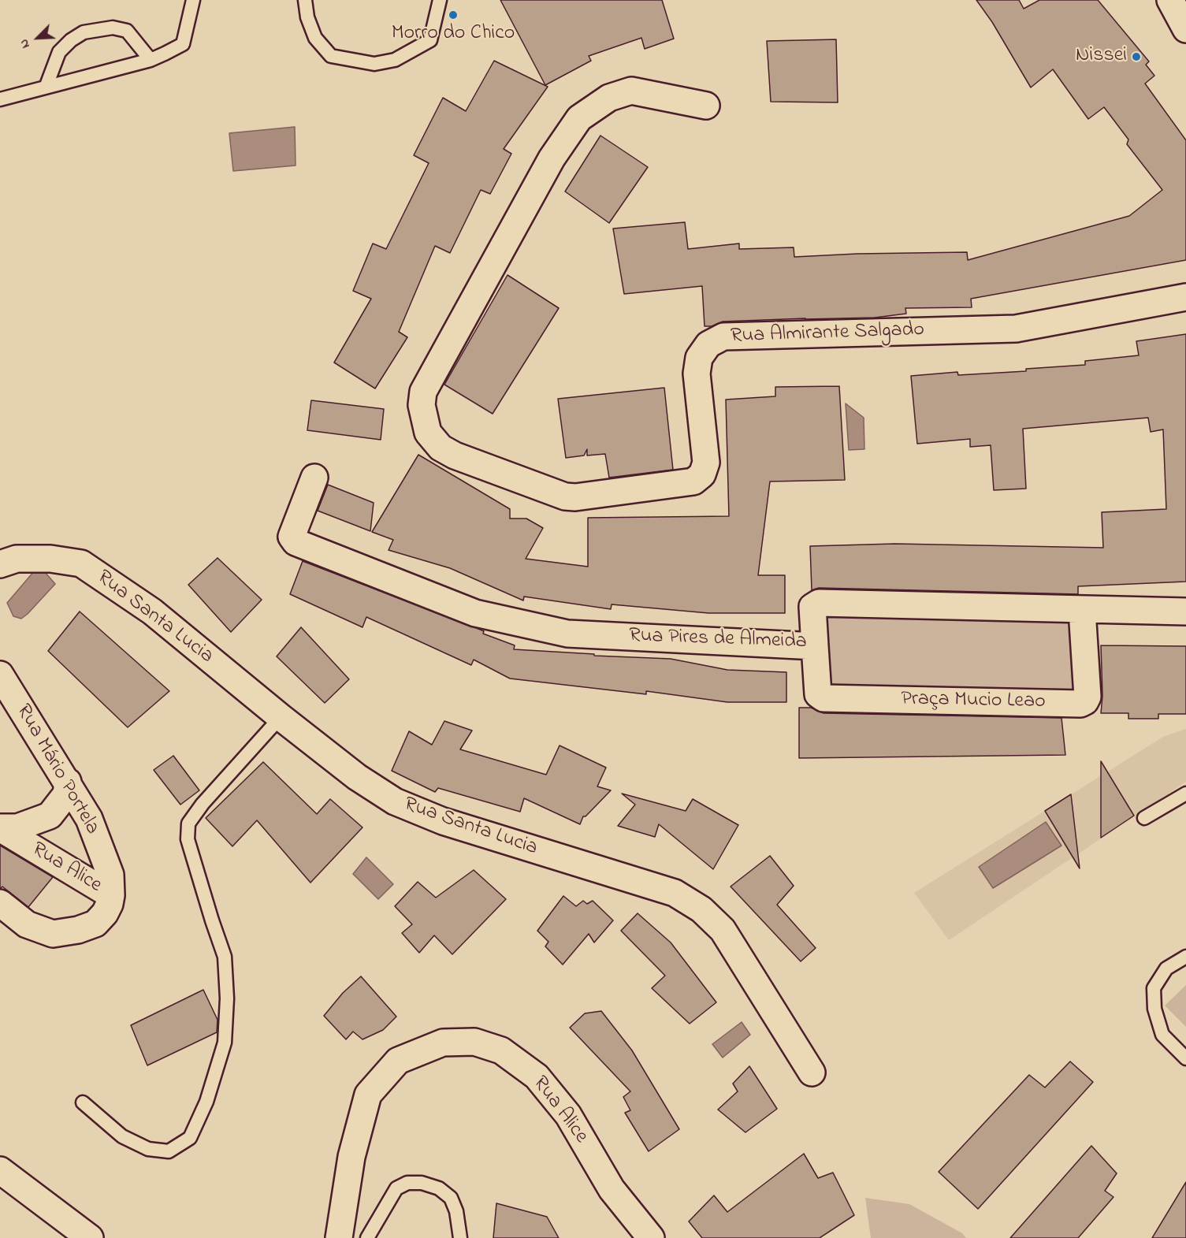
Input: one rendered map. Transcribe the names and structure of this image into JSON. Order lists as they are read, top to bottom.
{
  "streets": {
    "street": [
      "Rua Almirante Salgado",
      "Rua Santa Lucia",
      "Rua Pires de Almeida",
      "Praça Mucio Leao",
      "Rua Mário Portela",
      "Rua Alice"
    ]
  },
  "crossings": [
    ["Rua Pires de Almeida", "Praça Mucio Leao"],
    ["Rua Mário Portela", "Rua Alice"]
  ],
  "places": ["Morro do Chico", "Nissei"],
  "north": "bottom left"
}
